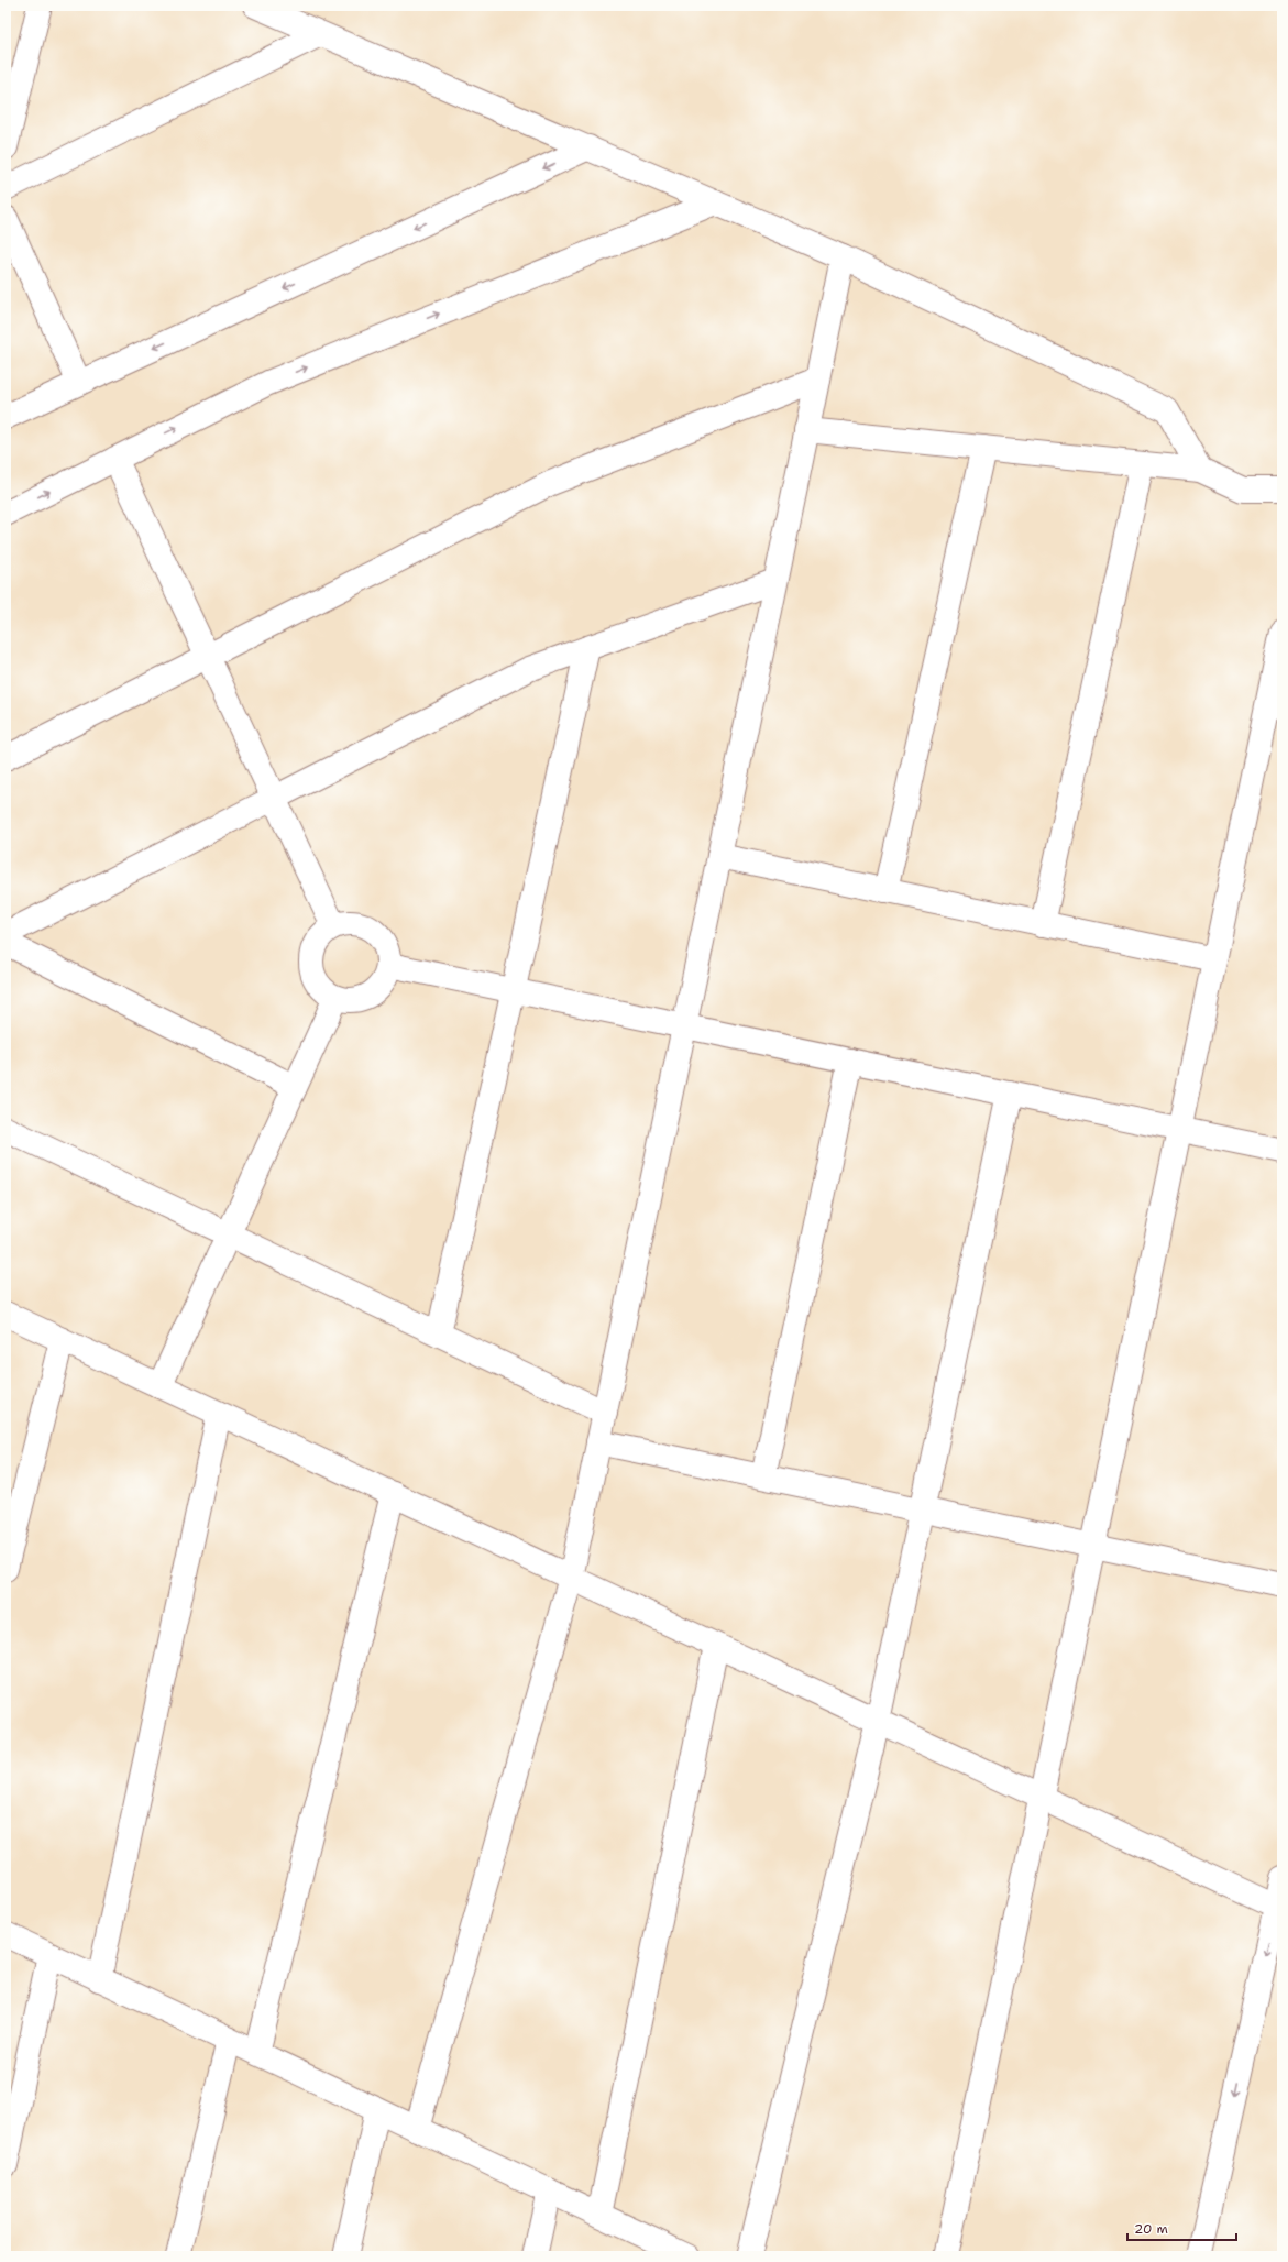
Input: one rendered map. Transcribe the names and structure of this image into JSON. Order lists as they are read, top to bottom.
{
  "scale_bar": "20 m"
}
